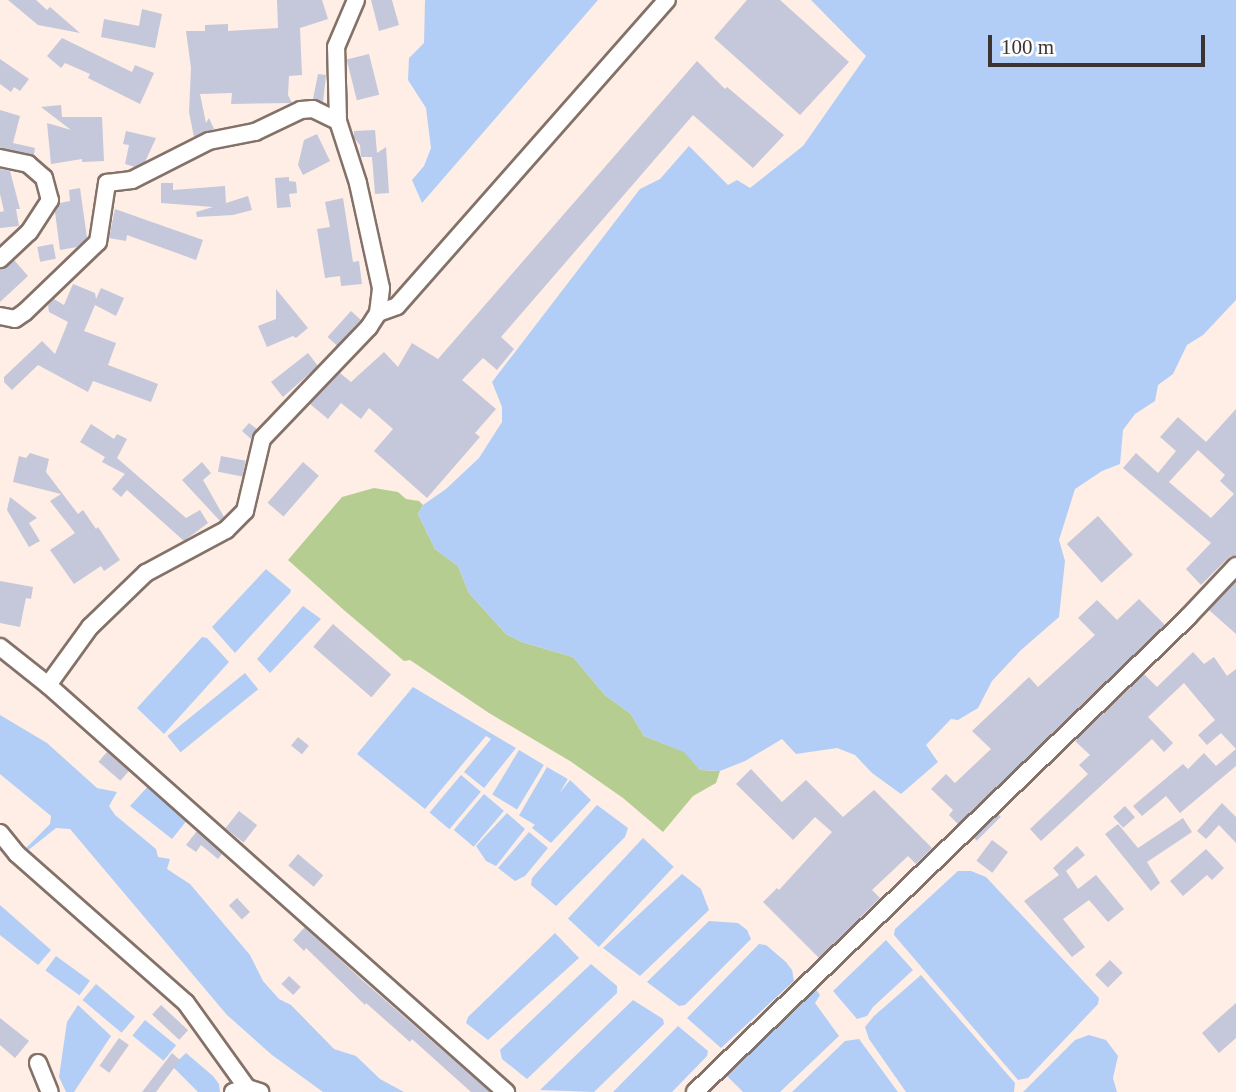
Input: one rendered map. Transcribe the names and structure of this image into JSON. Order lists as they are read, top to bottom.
{
  "scale_bar": "100 m"
}
